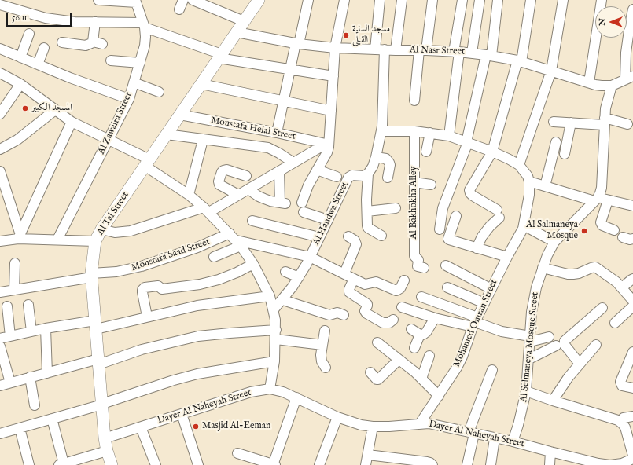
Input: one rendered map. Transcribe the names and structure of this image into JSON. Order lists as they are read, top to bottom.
{
  "streets": {
    "street": [
      "Al Nasr Street",
      "Al Zawaira Street",
      "Moustafa Helal Street",
      "Al Bakhokha Alley",
      "Al Tal Street",
      "Al Handwa Street",
      "Moustafa Saad Street",
      "Mohamed Omran Street",
      "Al Selmaneya Mosque Street",
      "Dayer Al Naheyah Street"
    ]
  },
  "crossings": [
    ["Al Nasr Street", "Al Tal Street"],
    ["Al Nasr Street", "Al Selmaneya Mosque Street"],
    ["Moustafa Helal Street", "Al Tal Street"],
    ["Al Tal Street", "Moustafa Saad Street"],
    ["Al Tal Street", "Dayer Al Naheyah Street"],
    ["Mohamed Omran Street", "Dayer Al Naheyah Street"],
    ["Al Selmaneya Mosque Street", "Dayer Al Naheyah Street"]
  ],
  "places": [
    "مسجد السنية القبلى",
    "المسجد الكبير",
    "Al Salmaneya Mosque",
    "Masjid Al-Eeman"
  ],
  "scale_bar": "50 m",
  "north": "left"
}
